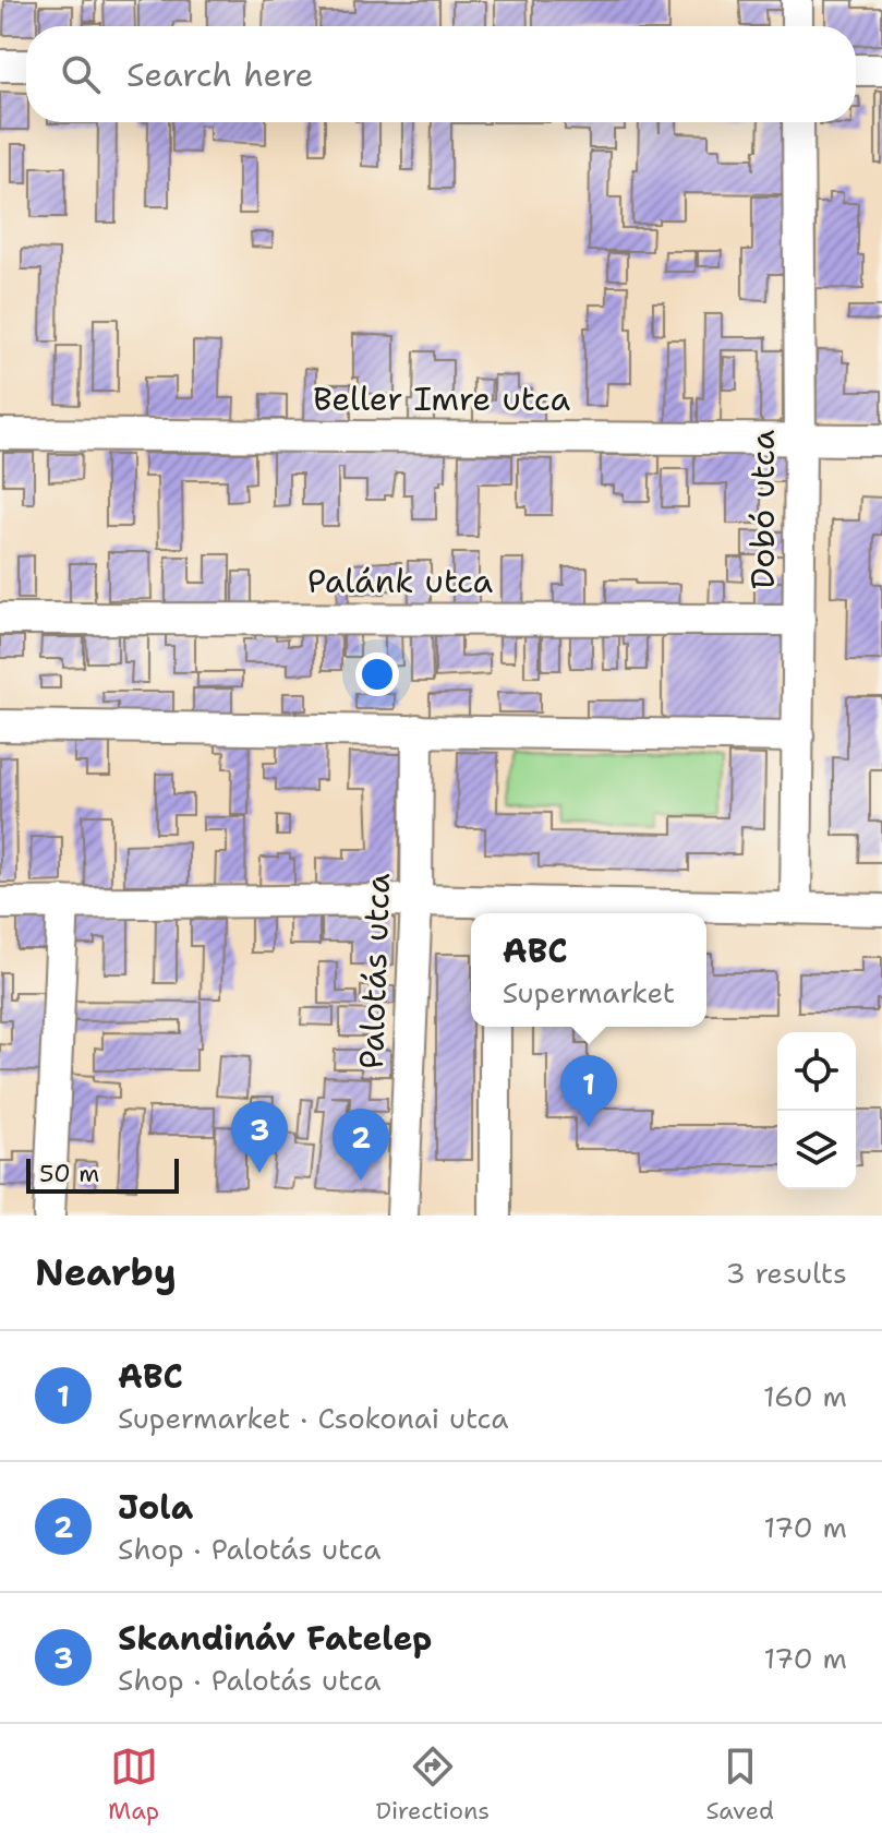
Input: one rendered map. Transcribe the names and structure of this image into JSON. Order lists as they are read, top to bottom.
{
  "streets": {
    "street": [
      "Beller Imre utca",
      "Dobó utca",
      "Palánk utca",
      "Palotás utca"
    ]
  },
  "crossings": [
    ["Beller Imre utca", "Dobó utca"],
    ["Dobó utca", "Palánk utca"]
  ],
  "scale_bar": "50 m",
  "page": {
    "search": "Search here",
    "popup": ["ABC", "Supermarket"],
    "pins": ["1", "3", "2"],
    "scale": "50 m",
    "heading": ["Nearby", "3 results"],
    "list": [
      {
        "mark": "1",
        "name": "ABC",
        "note": "Supermarket · Csokonai utca",
        "value": "160 m"
      },
      {
        "mark": "2",
        "name": "Jola",
        "note": "Shop · Palotás utca",
        "value": "170 m"
      },
      {
        "mark": "3",
        "name": "Skandináv Fatelep",
        "note": "Shop · Palotás utca",
        "value": "170 m"
      }
    ],
    "nav": ["Map", "Directions", "Saved"]
  }
}
